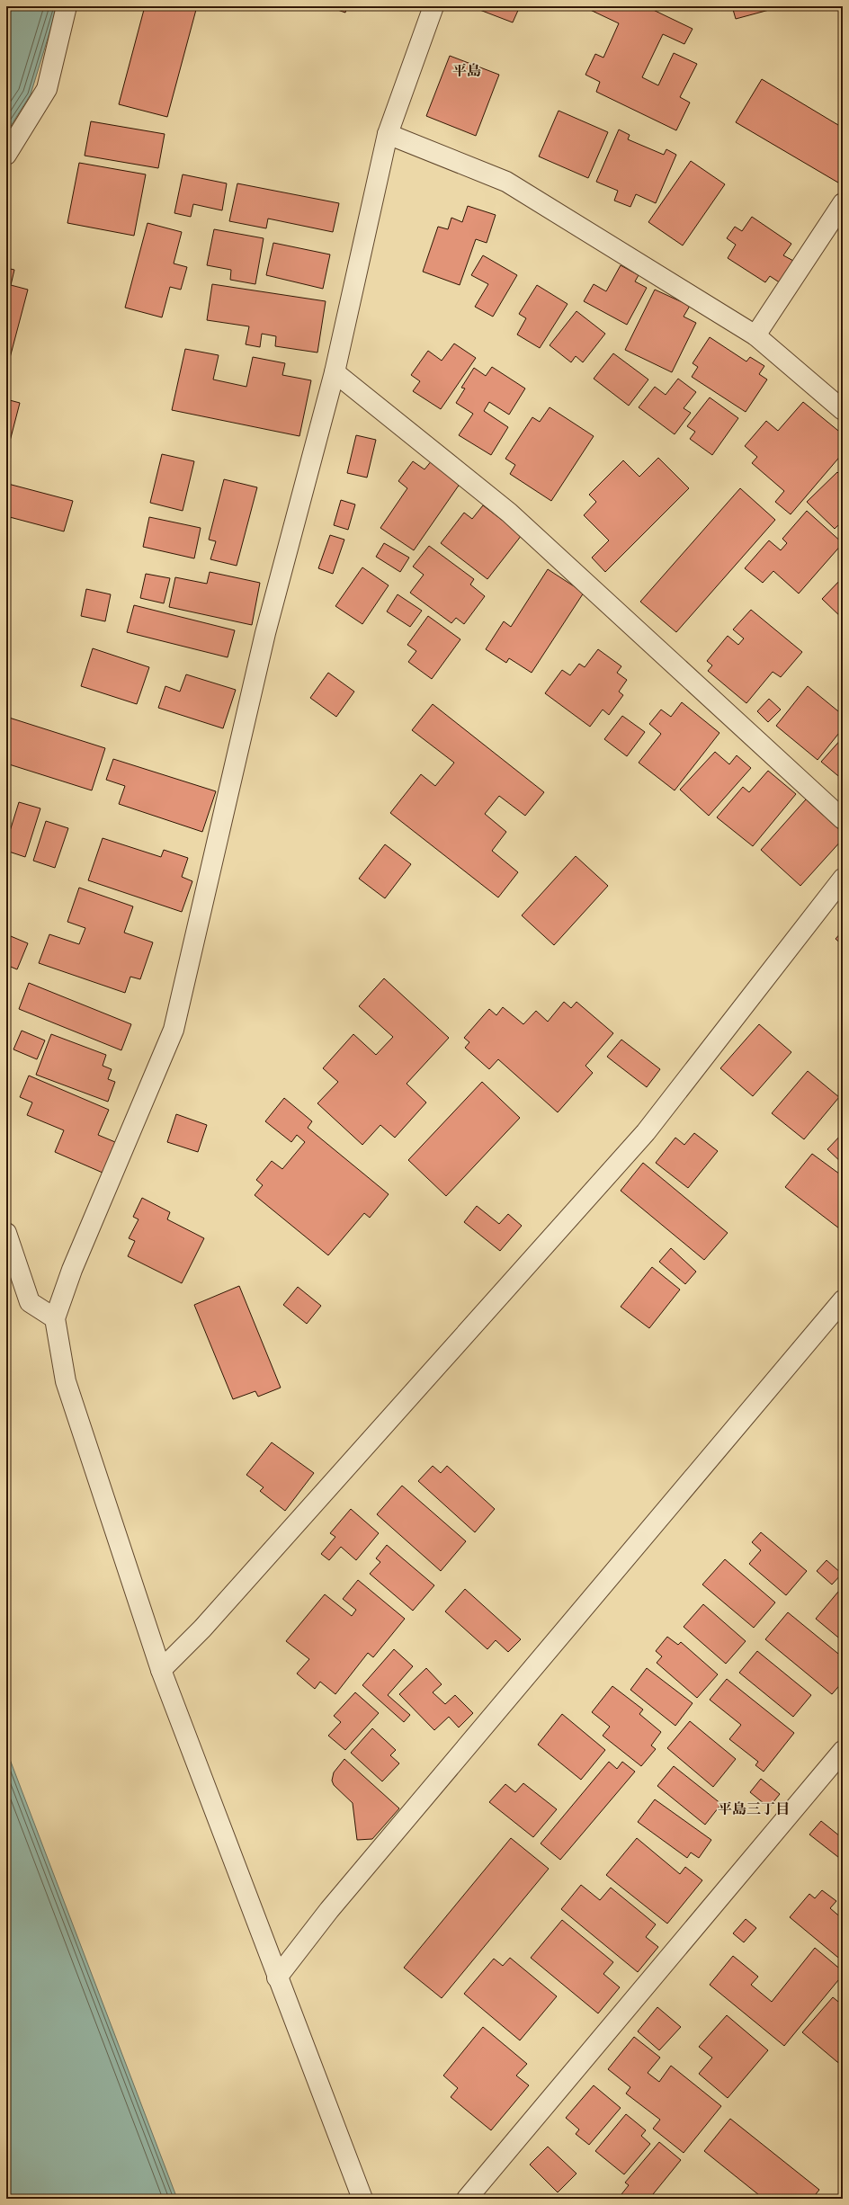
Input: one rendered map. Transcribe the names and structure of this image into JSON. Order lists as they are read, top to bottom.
{
  "districts": ["平島", "平島三丁目"]
}
